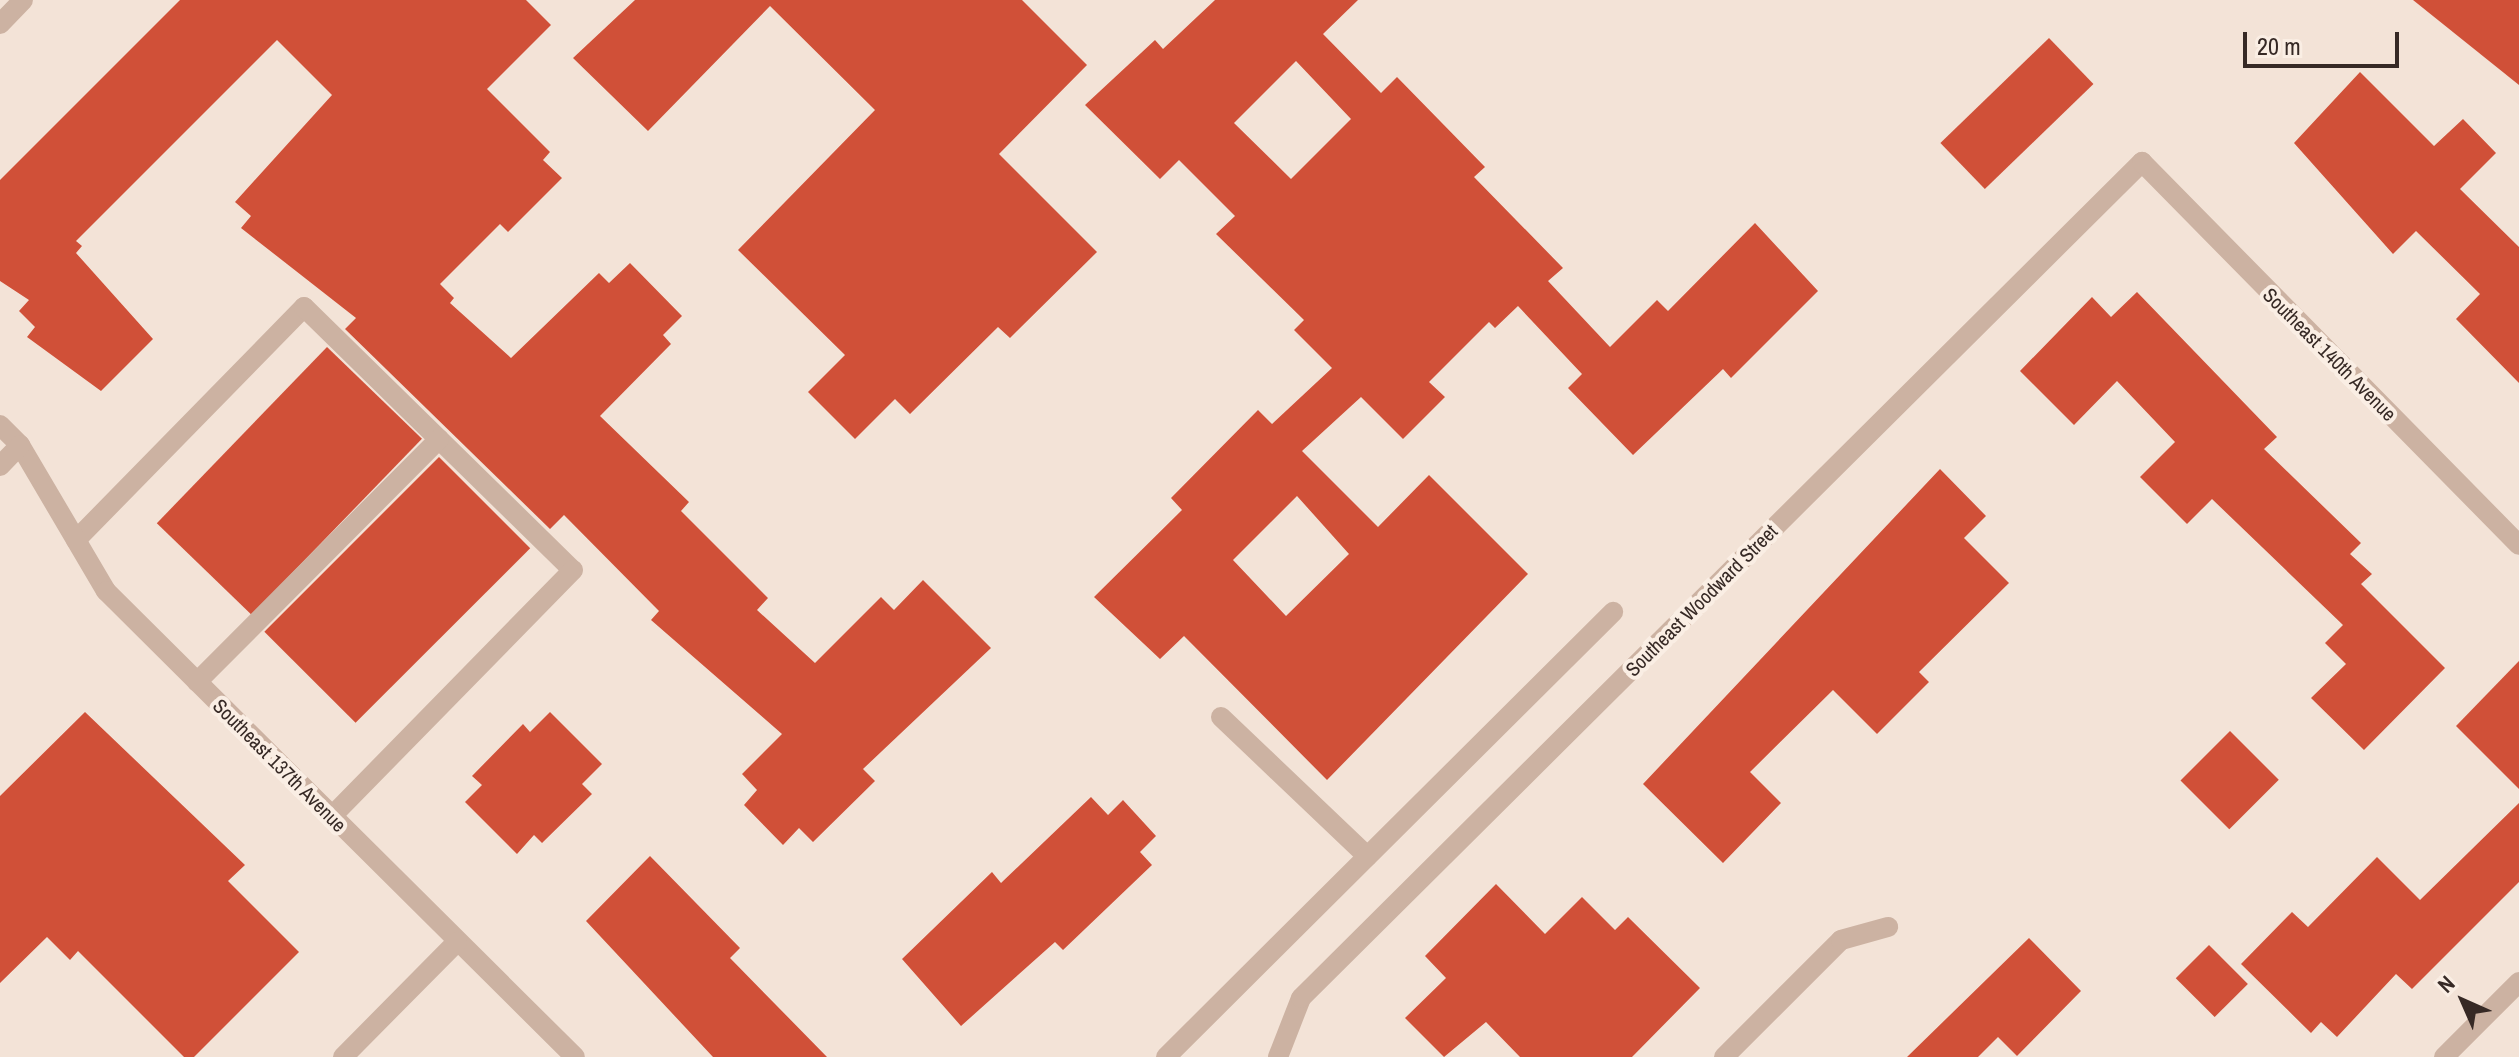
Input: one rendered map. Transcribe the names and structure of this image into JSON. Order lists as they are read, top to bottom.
{
  "streets": {
    "street": ["Southeast 140th Avenue", "Southeast Woodward Street", "Southeast 137th Avenue"]
  },
  "crossings": [
    ["Southeast 140th Avenue", "Southeast Woodward Street"]
  ],
  "scale_bar": "20 m",
  "north": "top left"
}
